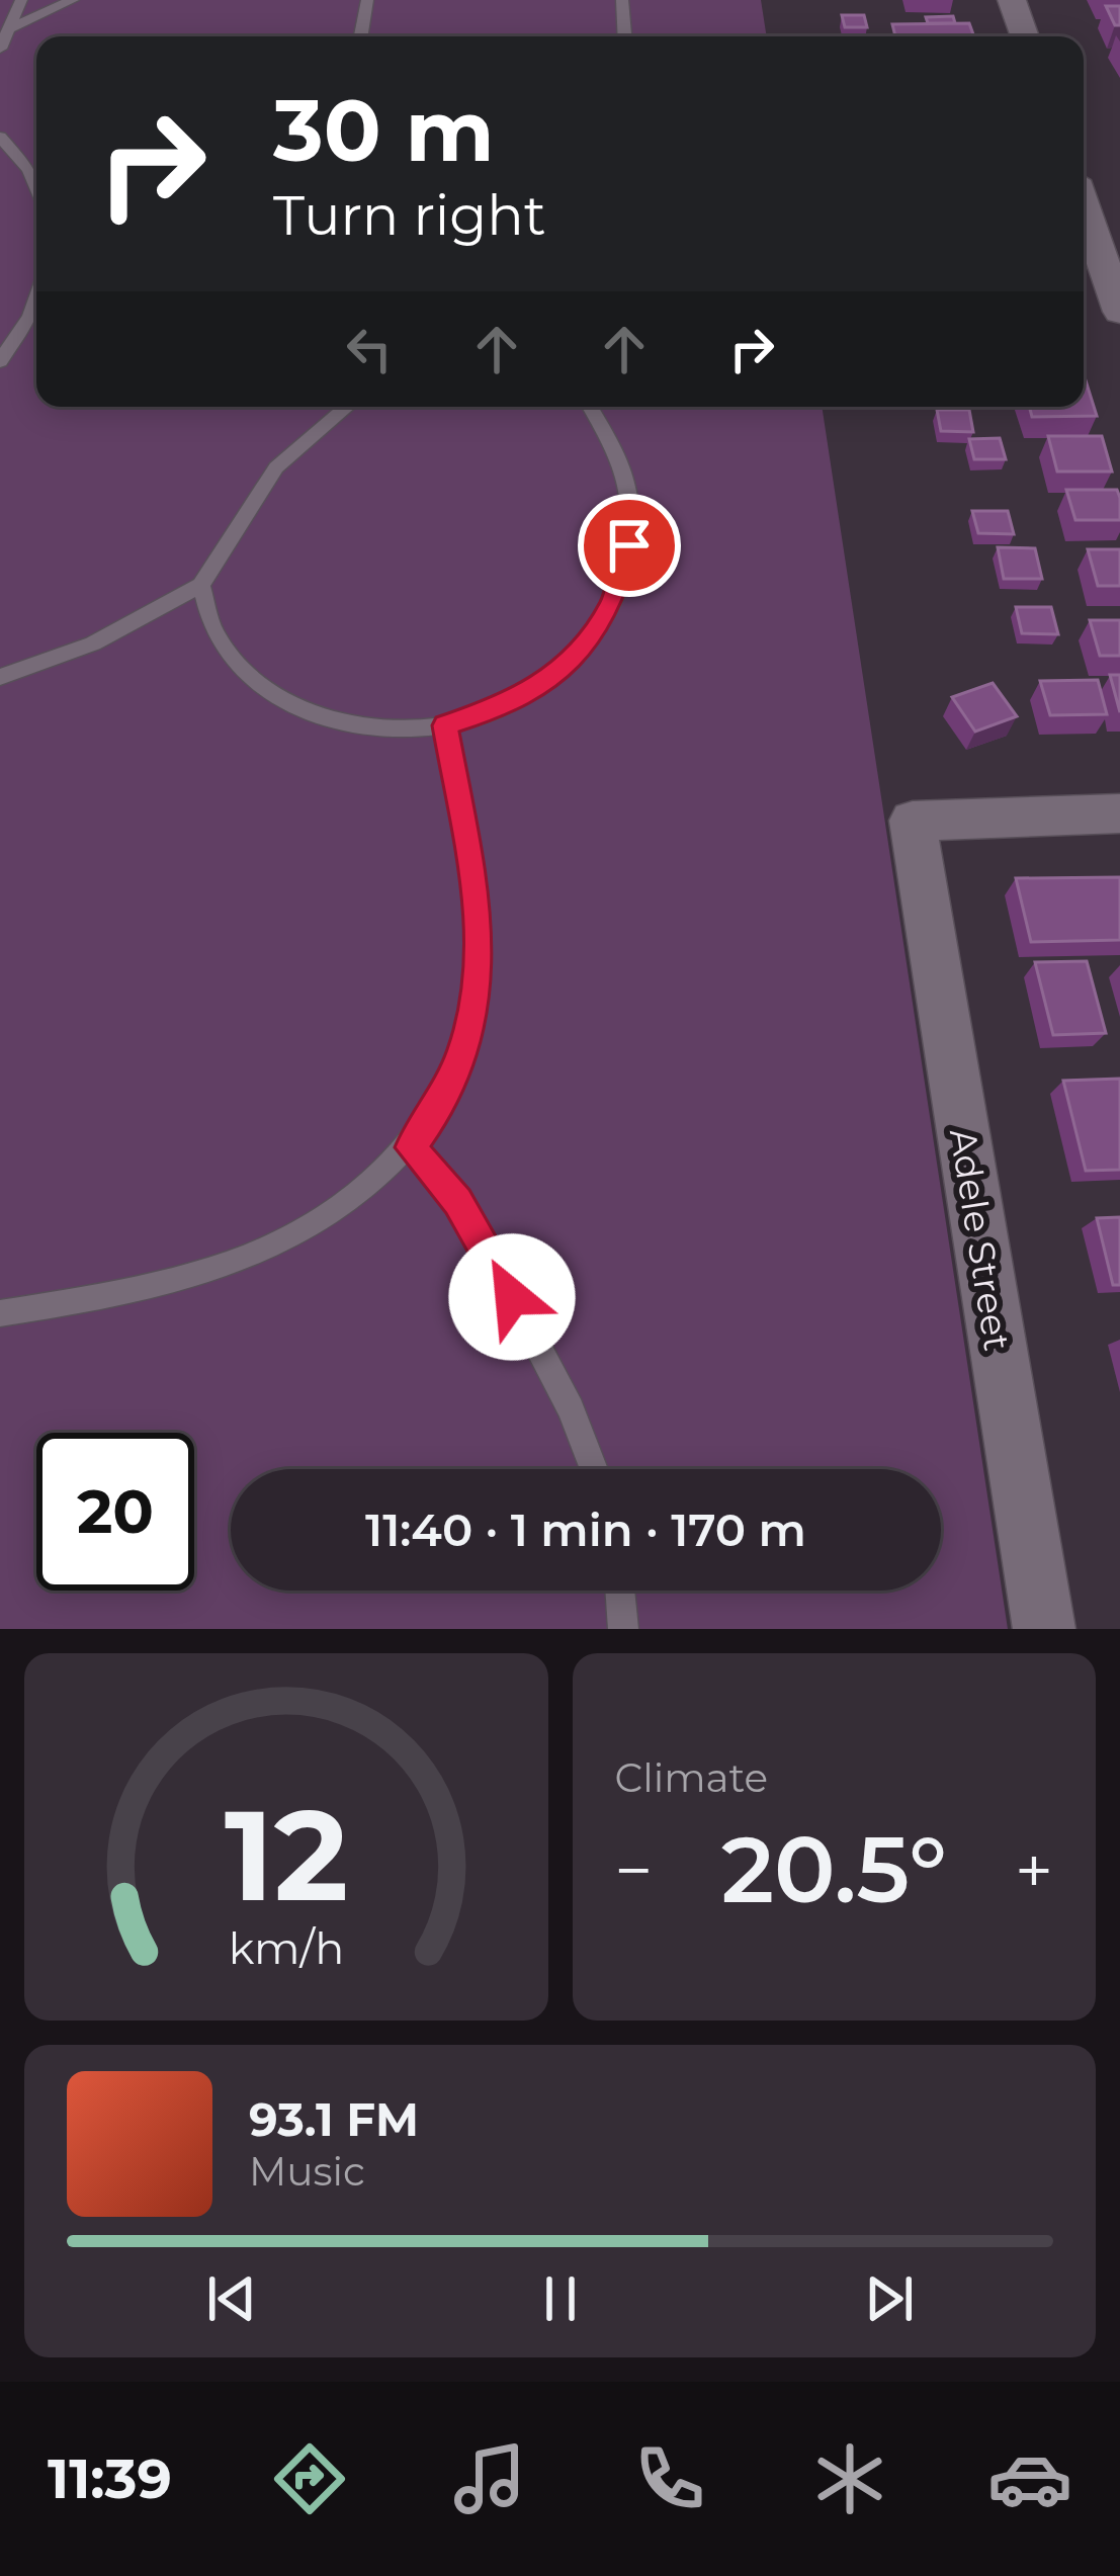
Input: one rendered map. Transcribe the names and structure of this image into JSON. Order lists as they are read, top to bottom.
{
  "streets": {
    "street": ["Adele Street"]
  },
  "page": {
    "turn": ["30 m", "Turn right"],
    "limit": "20",
    "trip": "11:40 · 1 min · 170 m",
    "tile": "Climate",
    "heat": ["−", "20.5°", "+"],
    "song": ["93.1 FM", "Music"],
    "tabs": "11:39",
    "gauge": ["12", "km/h"]
  }
}
